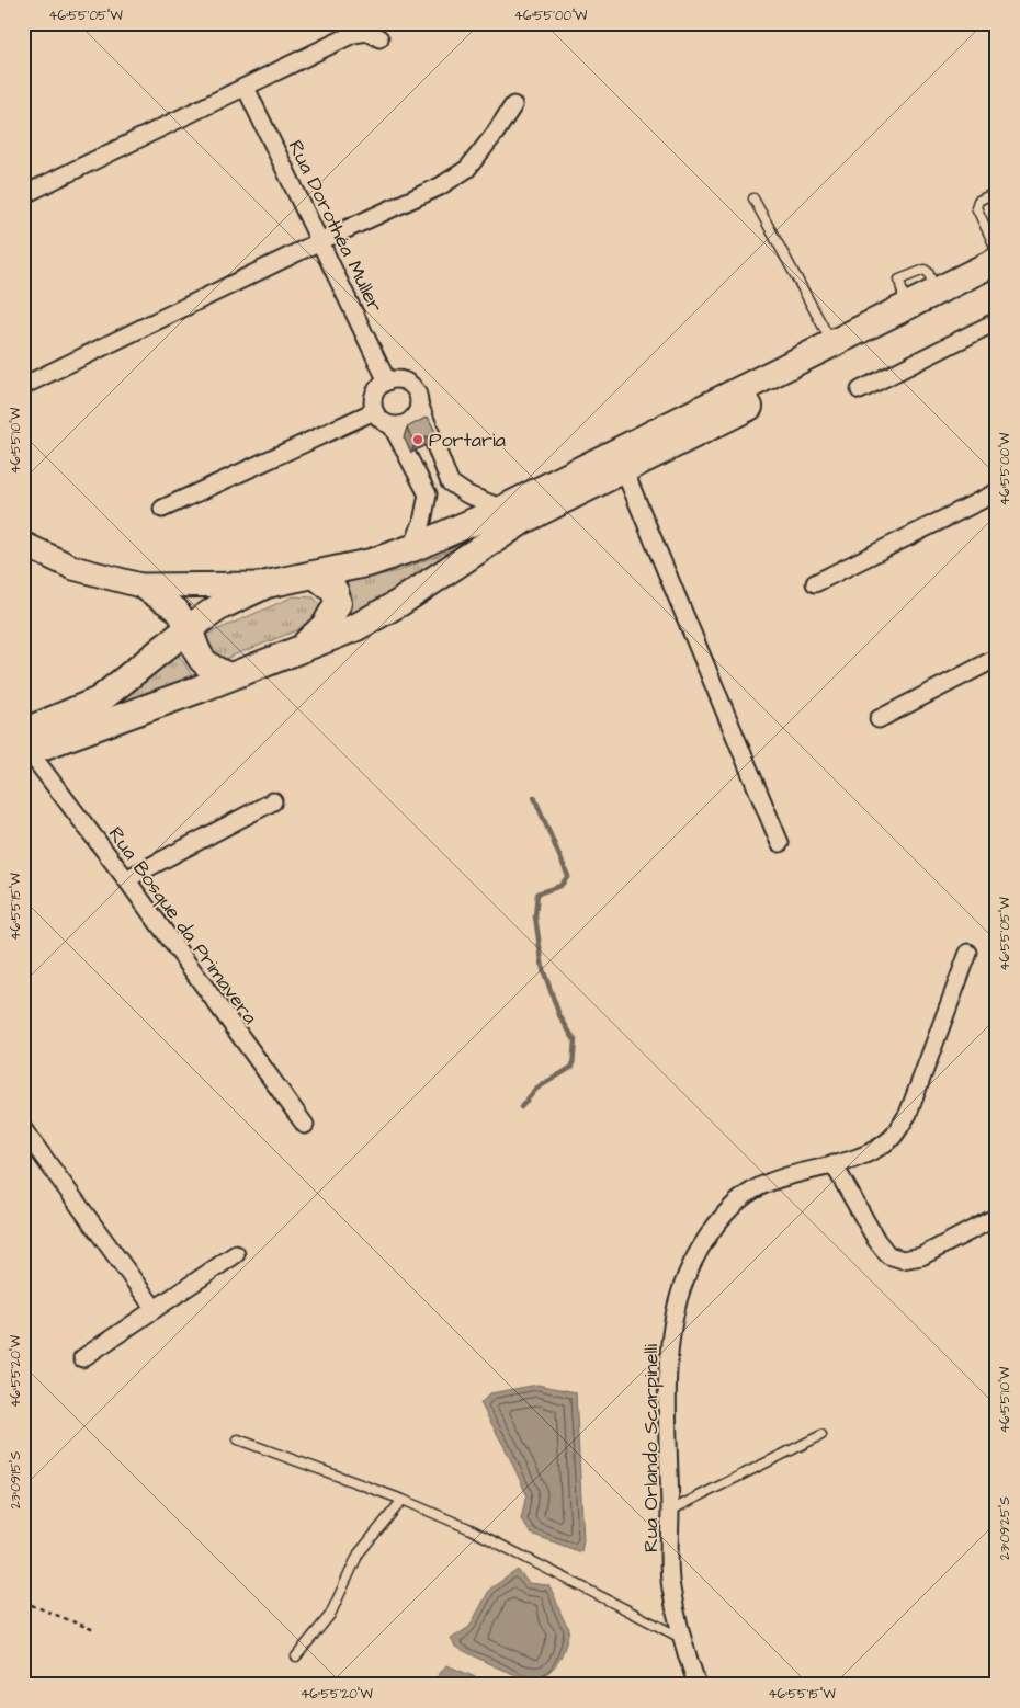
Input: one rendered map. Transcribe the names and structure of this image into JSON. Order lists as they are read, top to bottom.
{
  "streets": {
    "street": ["Rua Dorothéa Muller", "Rua Bosque da Primavera", "Rua Orlando Scarpinelli"]
  },
  "places": ["Portaria"],
  "coordinates": [
    "46°55'05\"W",
    "46°55'00\"W",
    "46°55'10\"W",
    "46°55'15\"W",
    "46°55'20\"W",
    "23°09'15\"S",
    "23°09'25\"S"
  ]
}
